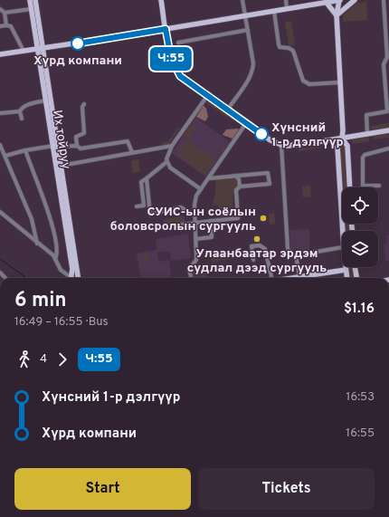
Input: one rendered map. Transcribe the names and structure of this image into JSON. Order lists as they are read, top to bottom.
{
  "streets": {
    "main road": ["Их тойруу"]
  },
  "places": [
    "Хүрд компани",
    "Хүнсний 1-р дэлгүүр",
    "СУИС-ын соёлын боловсролын сургууль",
    "Улаанбаатар эрдэм судлал дээд сургууль"
  ],
  "lines": ["bus line Ч:55"],
  "page": {
    "on_map": "Ч:55",
    "heading": ["6 min", "16:49 – 16:55 · Bus", "$1.16"],
    "legs": ["4", "Ч:55"],
    "list": [
      {
        "name": "Хүнсний 1-р дэлгүүр",
        "value": "16:53"
      },
      {
        "name": "Хүрд компани",
        "value": "16:55"
      }
    ],
    "buttons": ["Start", "Tickets"]
  }
}
